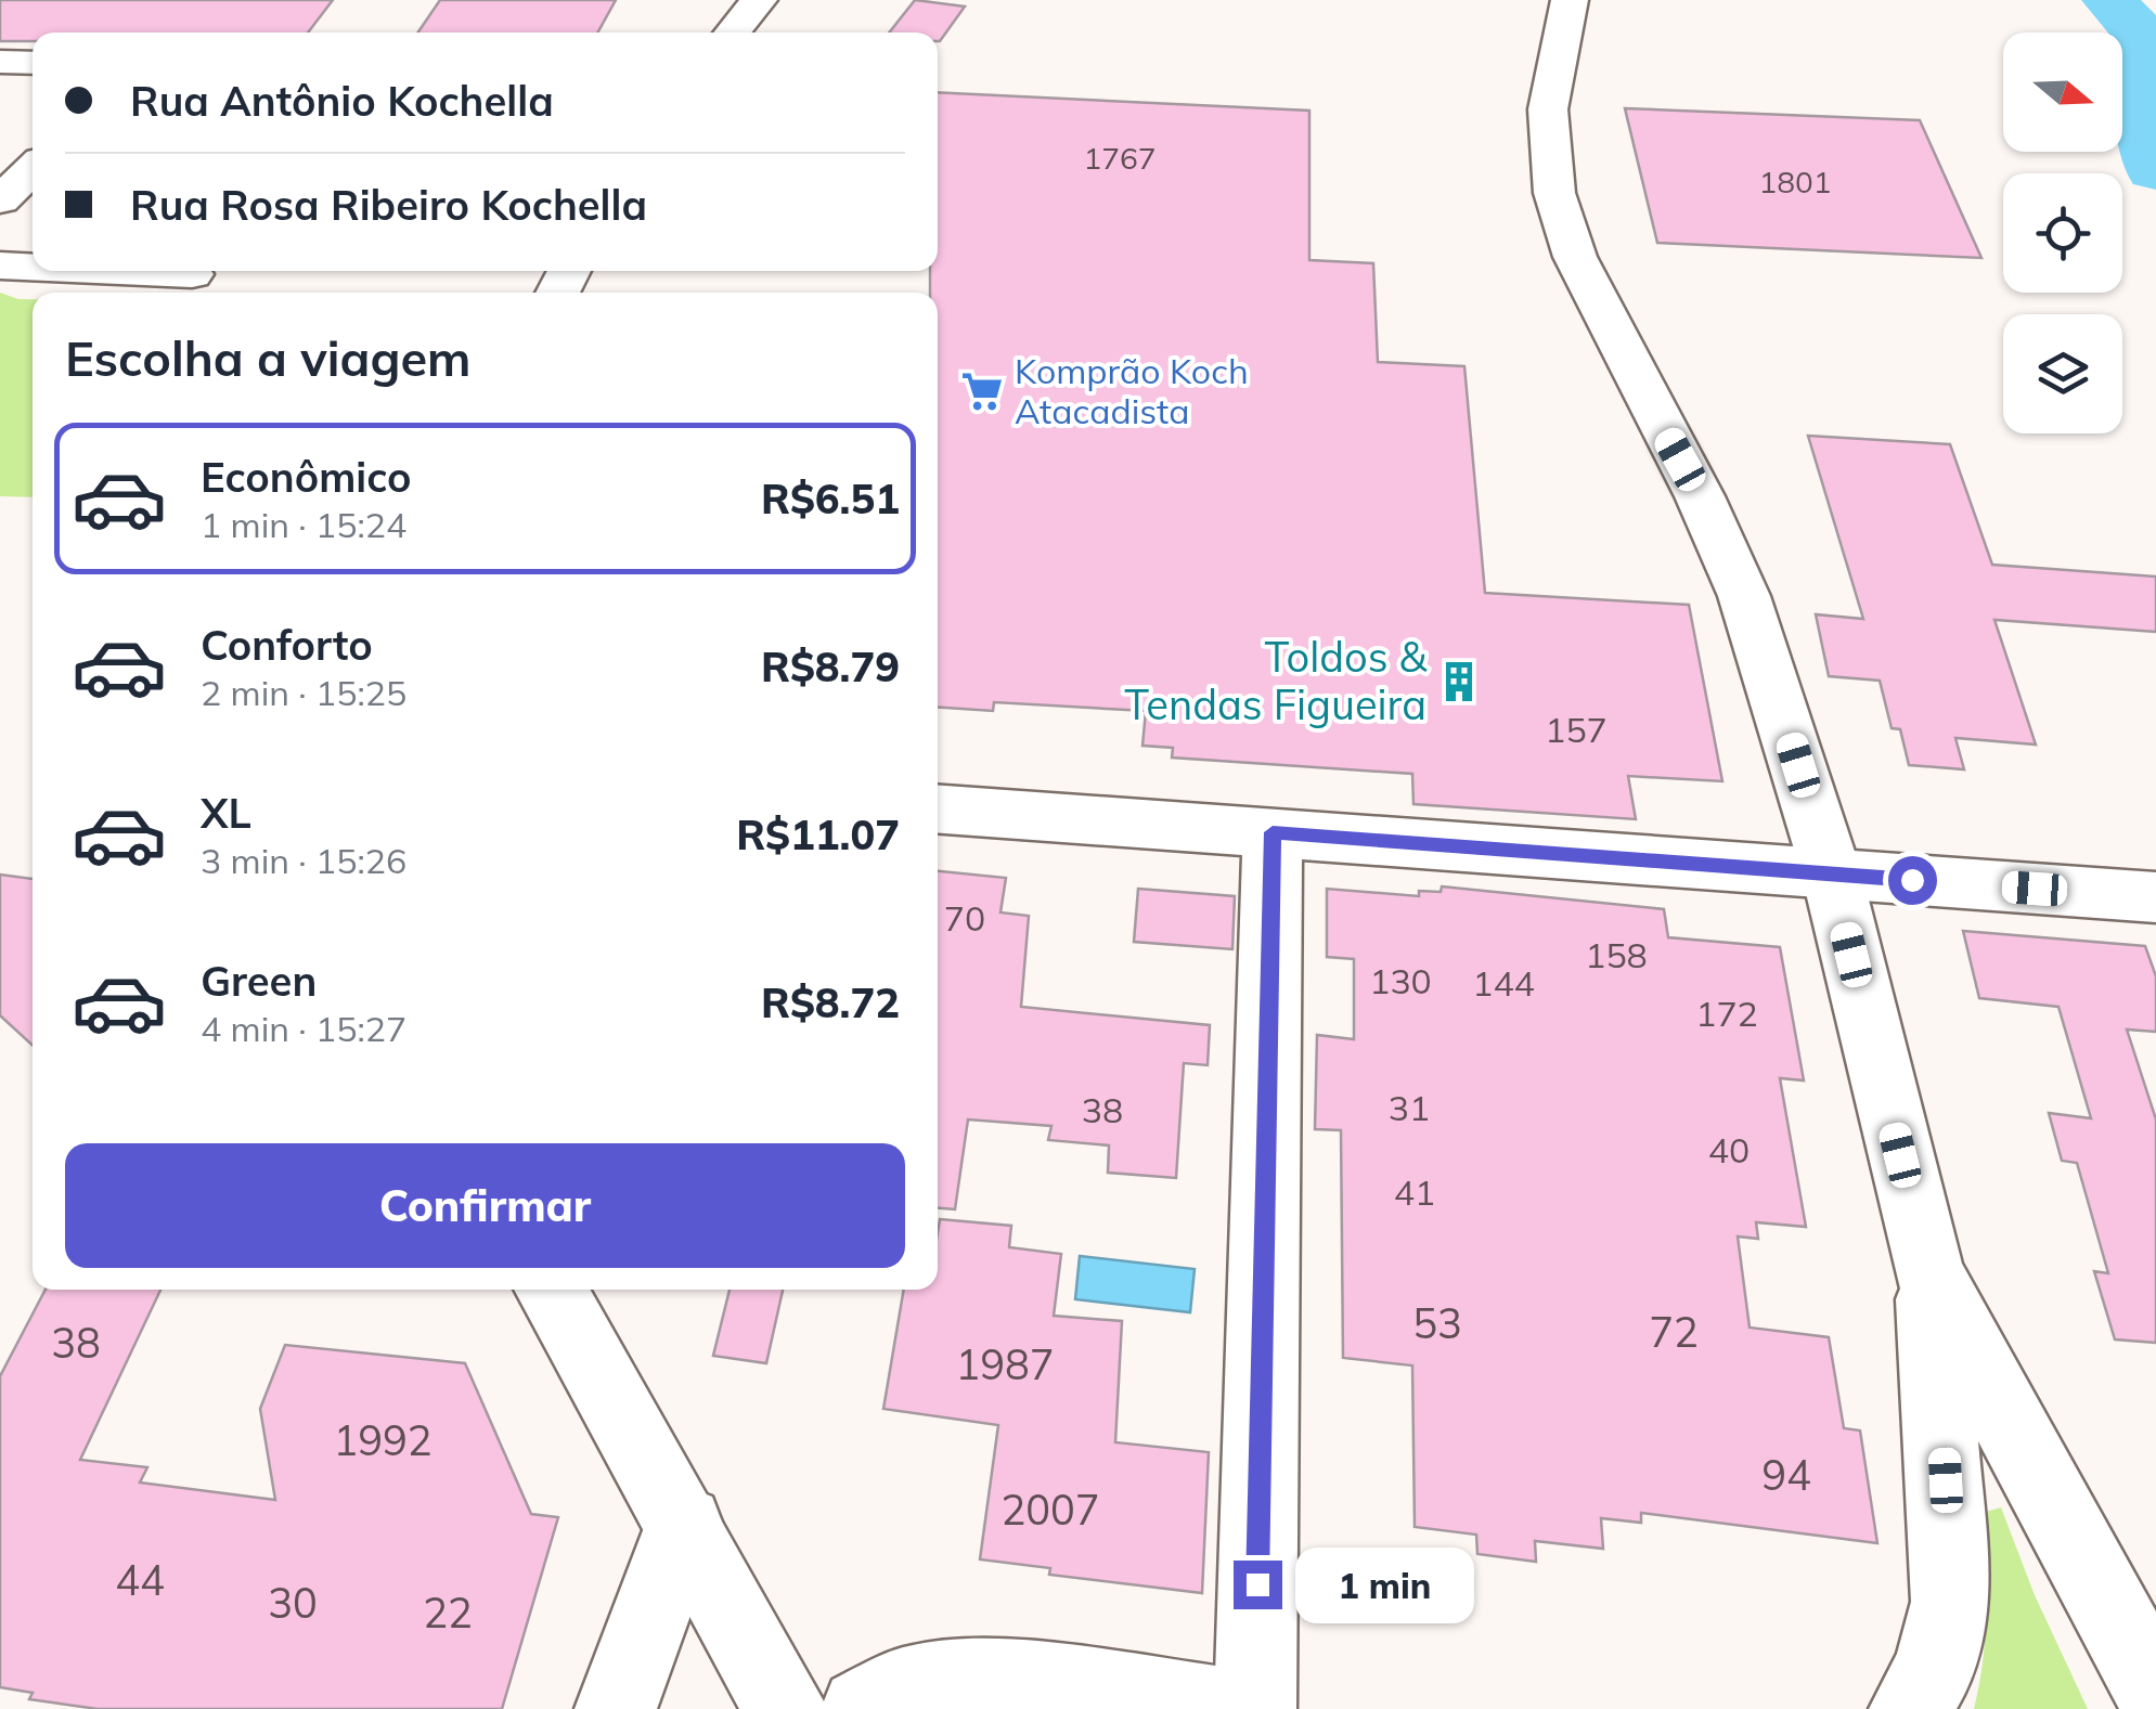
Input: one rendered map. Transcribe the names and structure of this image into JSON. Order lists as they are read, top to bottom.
{
  "places": {
    "supermarket": ["Komprão Koch Atacadista"],
    "building": ["Toldos & Tendas Figueira"]
  },
  "house_numbers": [
    "1767",
    "1801",
    "157",
    "70",
    "158",
    "130",
    "144",
    "172",
    "31",
    "38",
    "40",
    "41",
    "53",
    "72",
    "38",
    "1987",
    "1992",
    "94",
    "2007",
    "44",
    "30",
    "22"
  ],
  "north": "right",
  "page": {
    "banner": ["Rua Antônio Kochella", "Rua Rosa Ribeiro Kochella"],
    "heading": "Escolha a viagem",
    "list": [
      {
        "name": "Econômico",
        "note": "1 min · 15:24",
        "value": "R$6.51"
      },
      {
        "name": "Conforto",
        "note": "2 min · 15:25",
        "value": "R$8.79"
      },
      {
        "name": "XL",
        "note": "3 min · 15:26",
        "value": "R$11.07"
      },
      {
        "name": "Green",
        "note": "4 min · 15:27",
        "value": "R$8.72"
      }
    ],
    "buttons": "Confirmar",
    "bubble": "1 min"
  }
}
